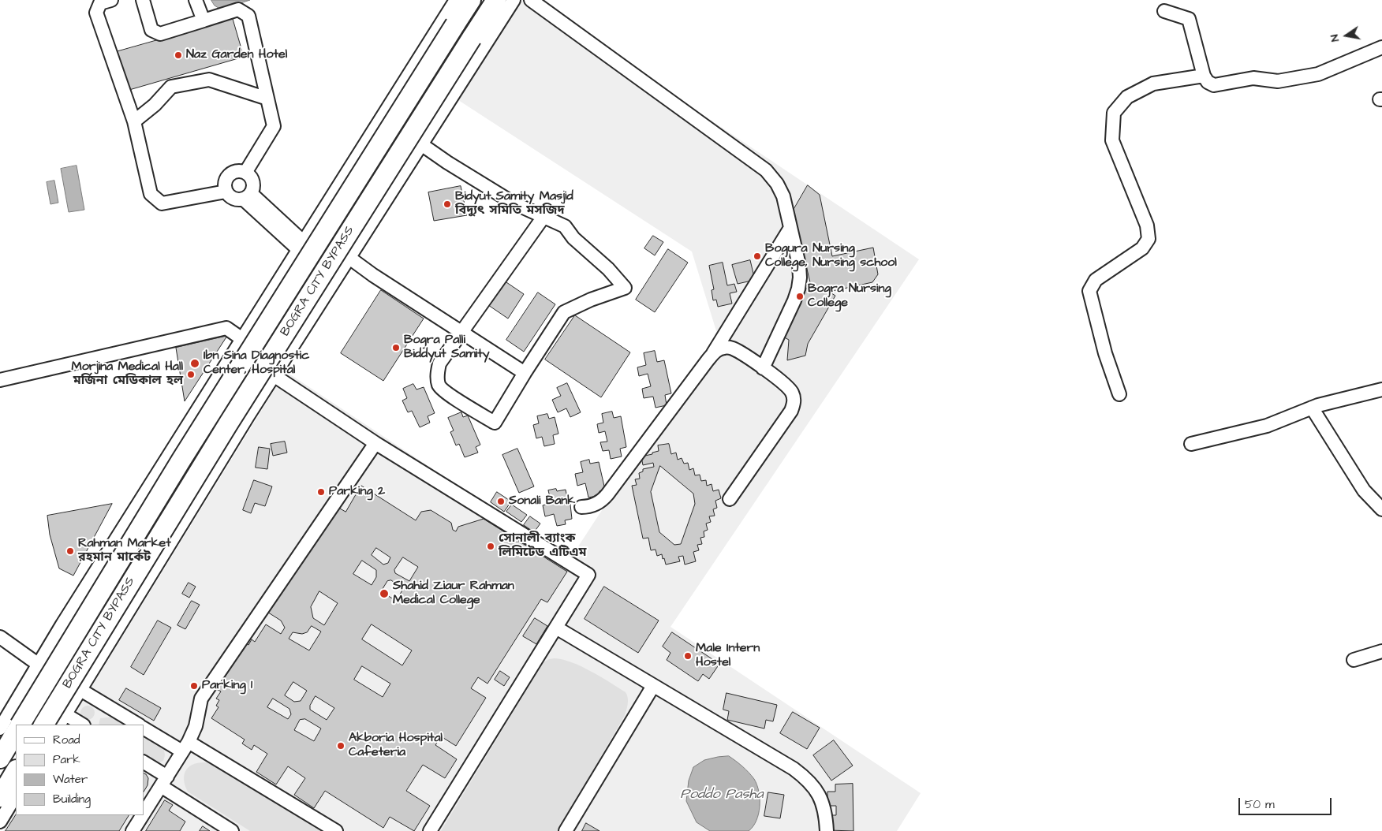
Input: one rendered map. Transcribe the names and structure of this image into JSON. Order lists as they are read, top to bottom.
{
  "streets": {
    "highway": ["BOGRA CITY BYPASS"]
  },
  "water": ["Poddo Pasha"],
  "places": [
    "Naz Garden Hotel",
    "Bidyut Samity Masjid বিদ্যুৎ সমিতি মসজিদ",
    "Bogura Nursing College, Nursing school",
    "Bogra Nursing College",
    "Bogra Palli Biddyut Samity",
    "Ibn Sina Diagnostic Center, Hospital",
    "Morjina Medical Hall মর্জিনা মেডিকাল হল",
    "Parking 2",
    "Sonali Bank",
    "সোনালী ব্যাংক লিমিটেড এটিএম",
    "Rahman Market রহমান মার্কেট",
    "Shahid Ziaur Rahman Medical College",
    "Male Intern Hostel",
    "Parking 1",
    "Akboria Hospital Cafeteria"
  ],
  "legend": [
    "Road",
    "Park",
    "Water",
    "Building"
  ],
  "scale_bar": "50 m",
  "north": "left"
}
